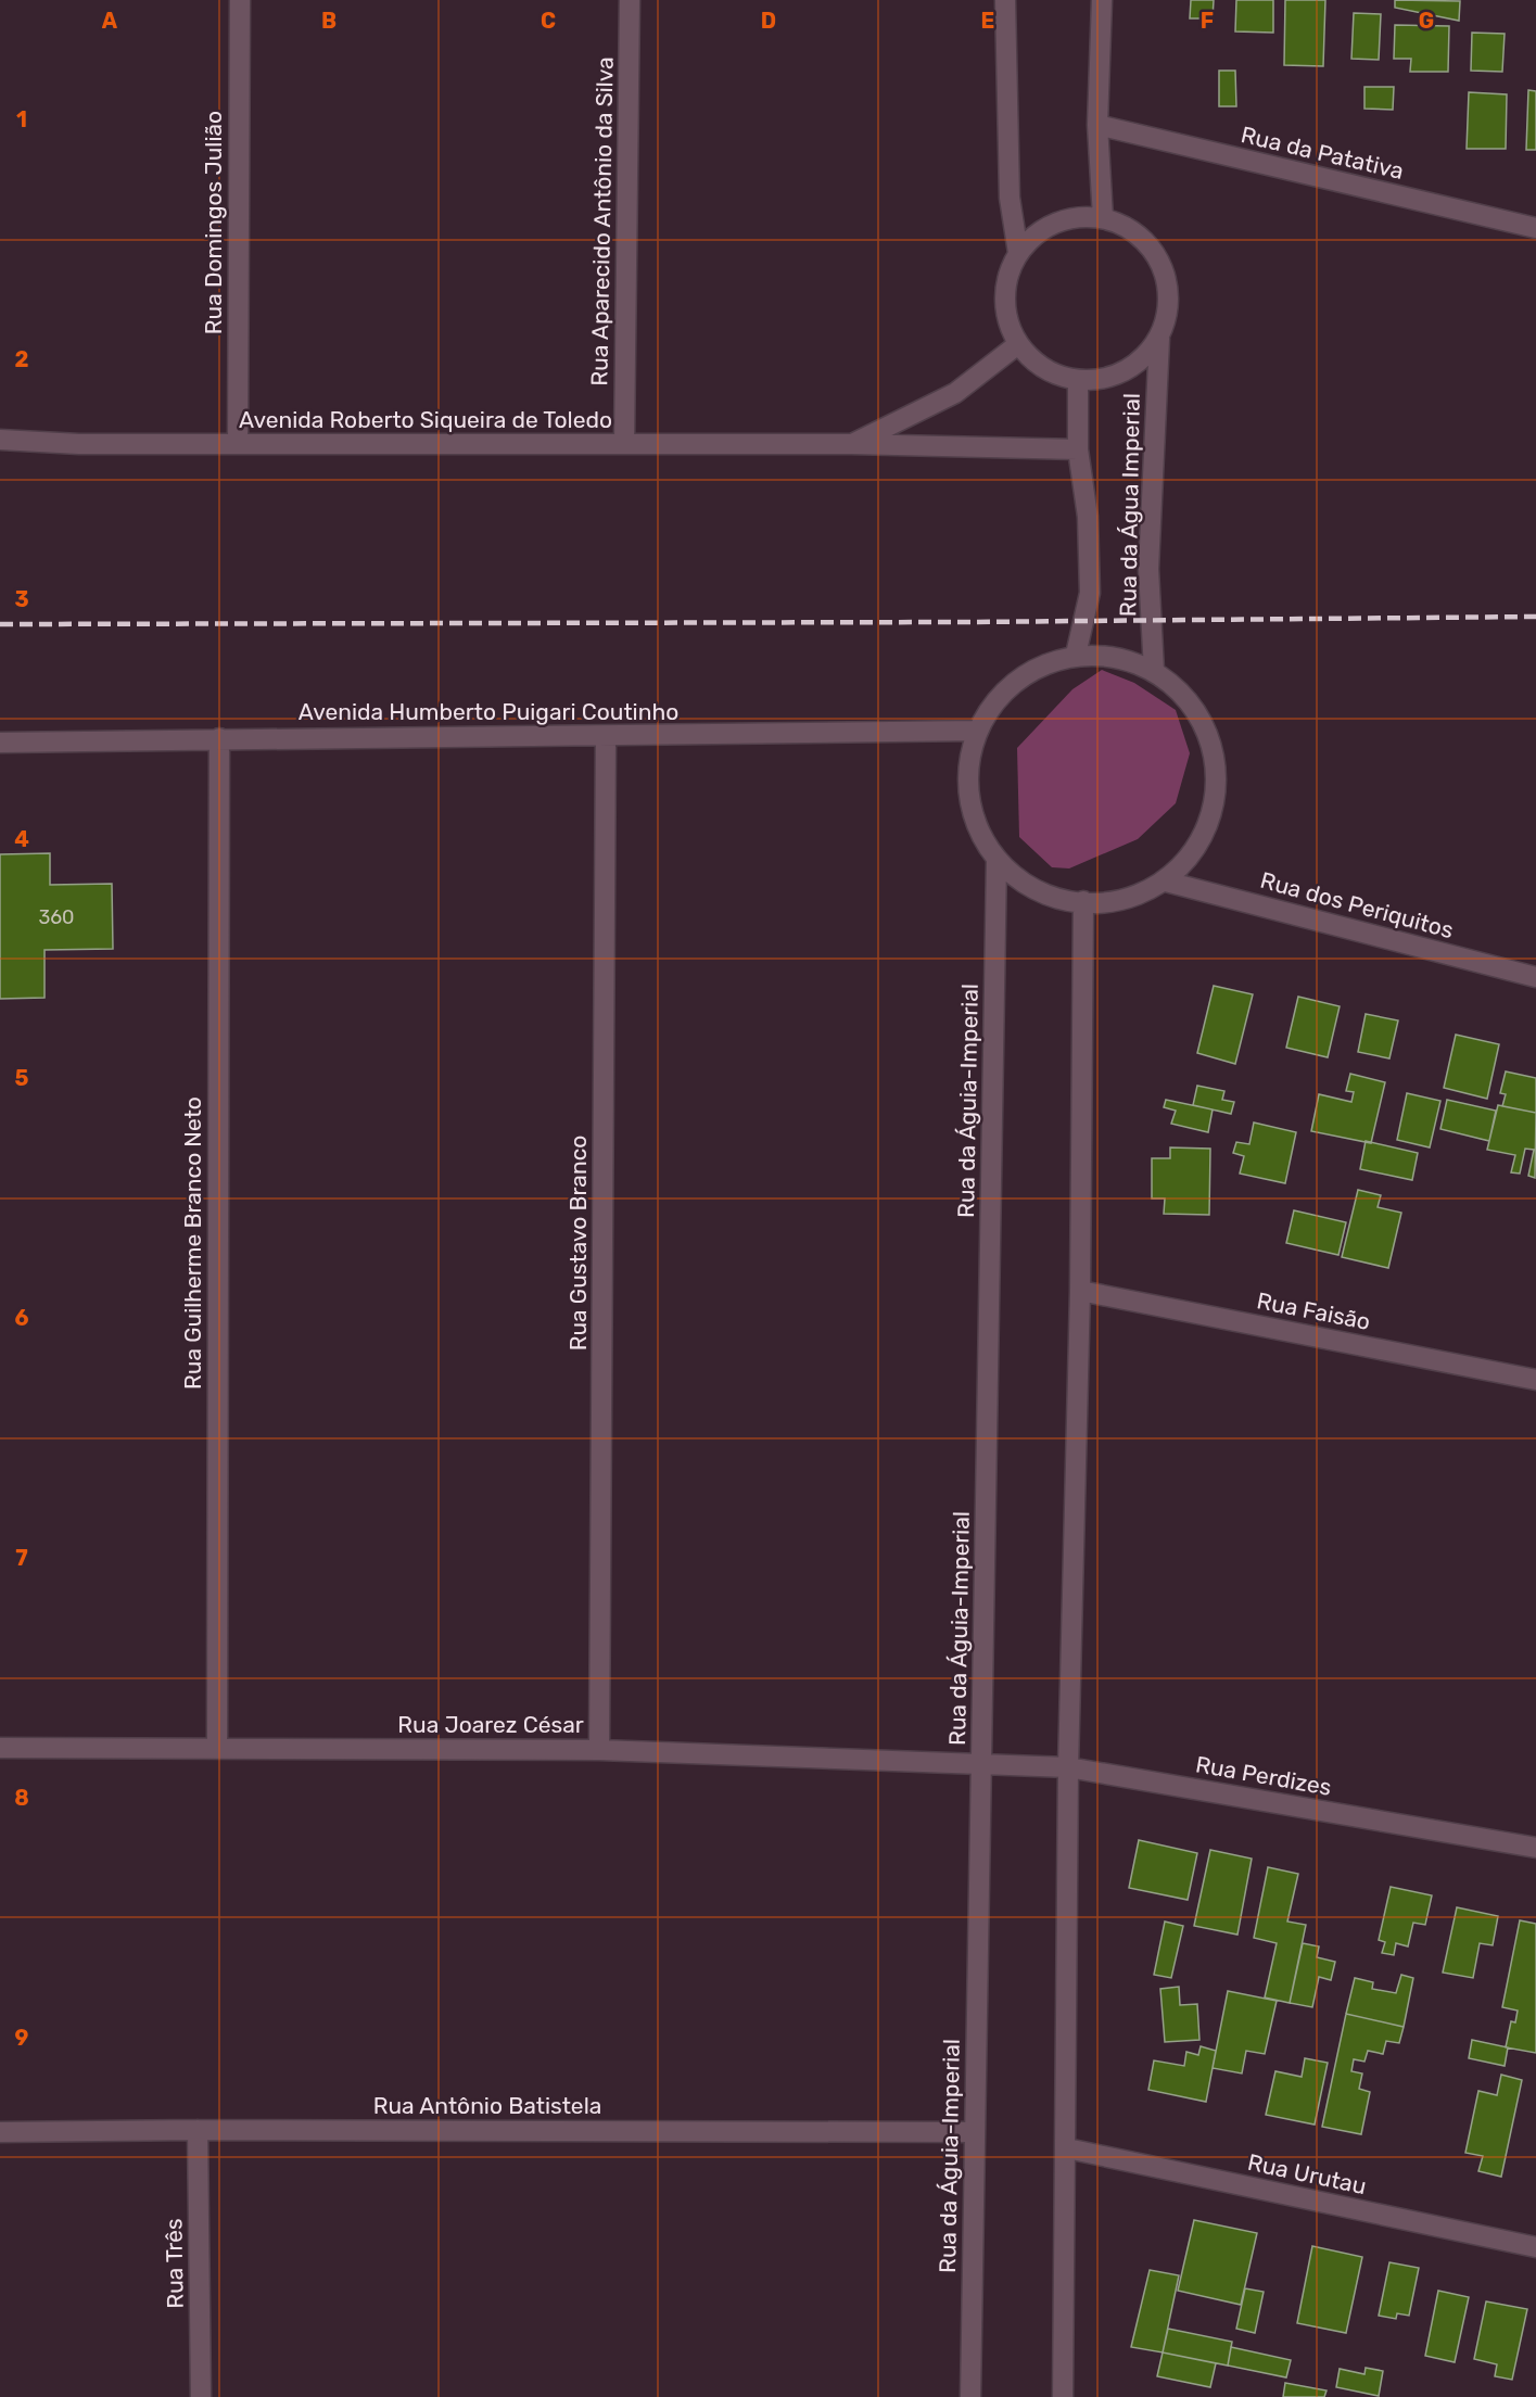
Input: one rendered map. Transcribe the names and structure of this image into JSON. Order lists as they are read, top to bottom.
{
  "streets": {
    "street": [
      "Rua da Patativa",
      "Rua Aparecido Antônio da Silva",
      "Rua Domingos Julião",
      "Avenida Roberto Siqueira de Toledo",
      "Rua da Água Imperial",
      "Avenida Humberto Puigari Coutinho",
      "Rua dos Periquitos",
      "Rua da Águia-Imperial",
      "Rua Guilherme Branco Neto",
      "Rua Gustavo Branco",
      "Rua Faisão",
      "Rua Joarez César",
      "Rua Perdizes",
      "Rua Antônio Batistela",
      "Rua Urutau",
      "Rua Três"
    ]
  },
  "crossings": [
    ["Rua Aparecido Antônio da Silva", "Avenida Roberto Siqueira de Toledo"],
    ["Rua Domingos Julião", "Avenida Roberto Siqueira de Toledo"],
    ["Avenida Roberto Siqueira de Toledo", "Rua da Água Imperial"],
    ["Avenida Humberto Puigari Coutinho", "Rua Guilherme Branco Neto"],
    ["Avenida Humberto Puigari Coutinho", "Rua Gustavo Branco"],
    ["Rua da Águia-Imperial", "Rua Joarez César"],
    ["Rua da Águia-Imperial", "Rua Perdizes"],
    ["Rua da Águia-Imperial", "Rua Antônio Batistela"],
    ["Rua Guilherme Branco Neto", "Rua Joarez César"],
    ["Rua Gustavo Branco", "Rua Joarez César"],
    ["Rua Joarez César", "Rua Perdizes"],
    ["Rua Antônio Batistela", "Rua Três"]
  ],
  "house_numbers": ["360"],
  "grid": {
    "columns": [
      "A",
      "B",
      "C",
      "D",
      "E",
      "F",
      "G"
    ],
    "rows": [
      "1",
      "2",
      "3",
      "4",
      "5",
      "6",
      "7",
      "8",
      "9"
    ]
  }
}
